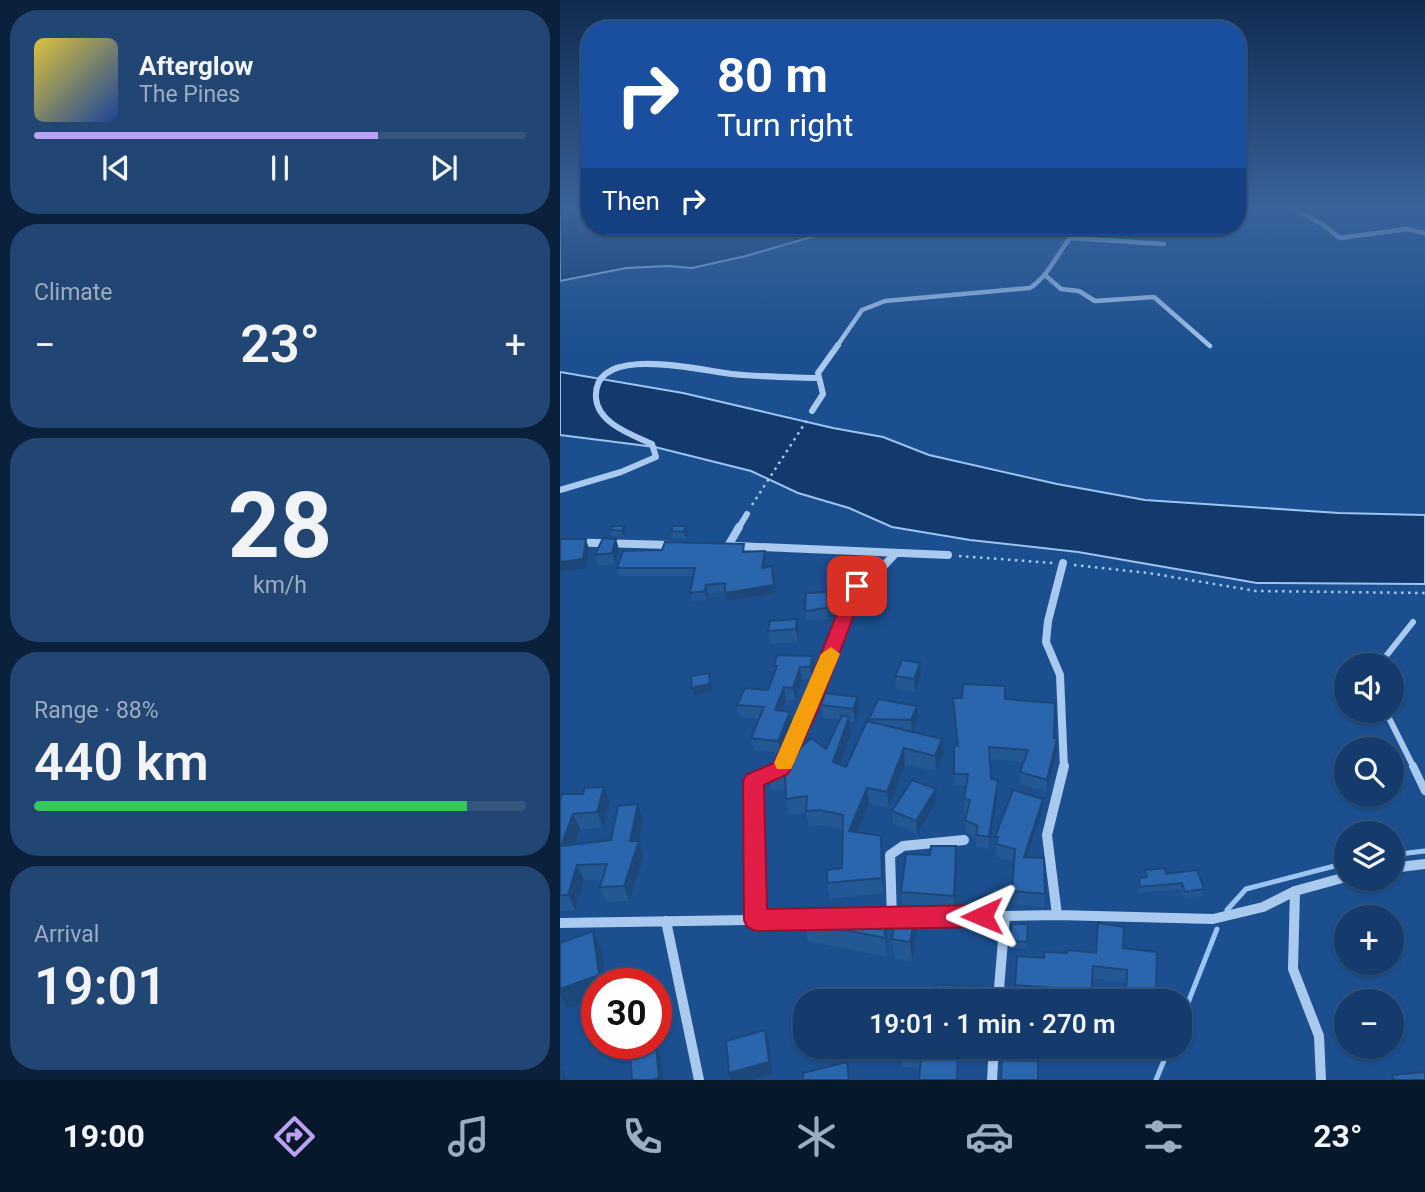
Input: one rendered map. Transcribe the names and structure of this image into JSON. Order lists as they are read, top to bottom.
{
  "page": {
    "turn": ["80 m", "Turn right"],
    "song": ["Afterglow", "The Pines"],
    "then": "Then",
    "tile": [
      "Climate",
      ["28", "km/h"],
      ["Range · 88%", "440 km"],
      ["Arrival", "19:01"]
    ],
    "heat": ["−", "23°", "+"],
    "map_buttons": ["+", "−"],
    "limit": "30",
    "trip": "19:01 · 1 min · 270 m",
    "tabs": ["19:00", "23°"]
  }
}
